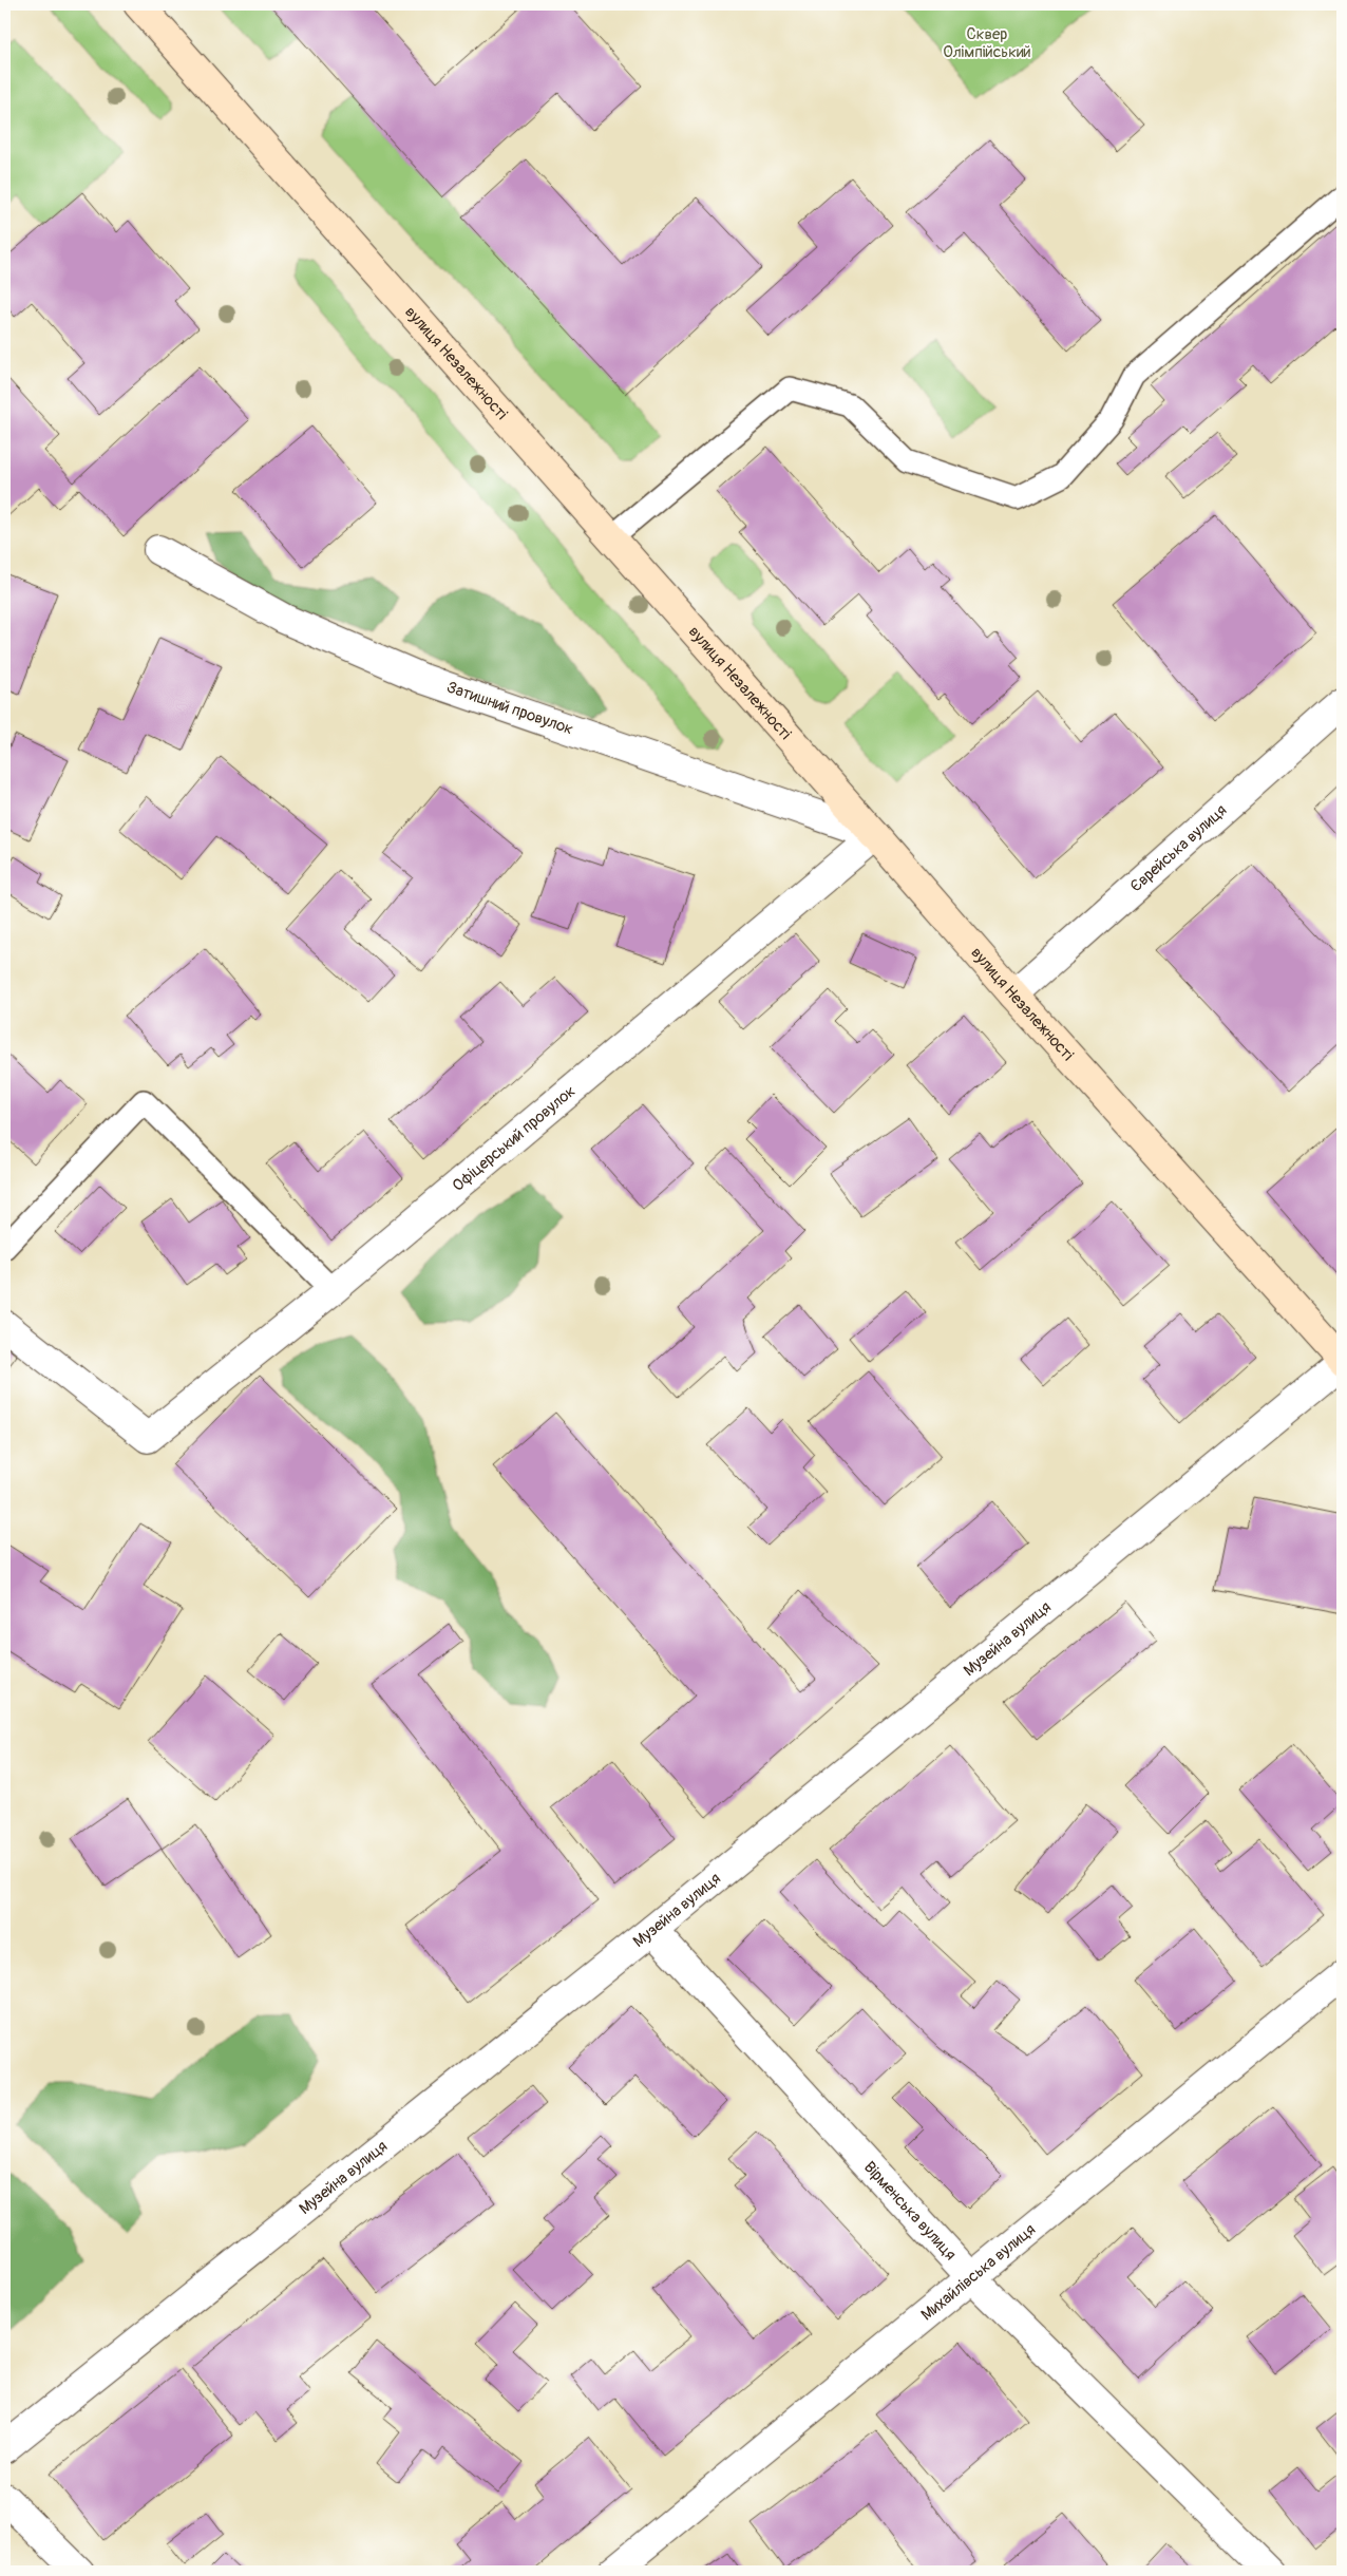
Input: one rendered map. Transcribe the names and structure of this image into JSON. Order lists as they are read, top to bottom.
{
  "streets": {
    "street": [
      "вулиця Незалежності",
      "Затишний провулок",
      "Єврейська вулиця",
      "Офіцерський провулок",
      "Музейна вулиця",
      "Вірменська вулиця",
      "Михайлівська вулиця"
    ]
  },
  "crossings": [
    ["вулиця Незалежності", "Затишний провулок"],
    ["вулиця Незалежності", "Єврейська вулиця"],
    ["вулиця Незалежності", "Офіцерський провулок"],
    ["вулиця Незалежності", "Музейна вулиця"],
    ["Затишний провулок", "Офіцерський провулок"],
    ["Музейна вулиця", "Вірменська вулиця"],
    ["Вірменська вулиця", "Михайлівська вулиця"]
  ],
  "parks": ["Сквер Олімпійський"]
}
